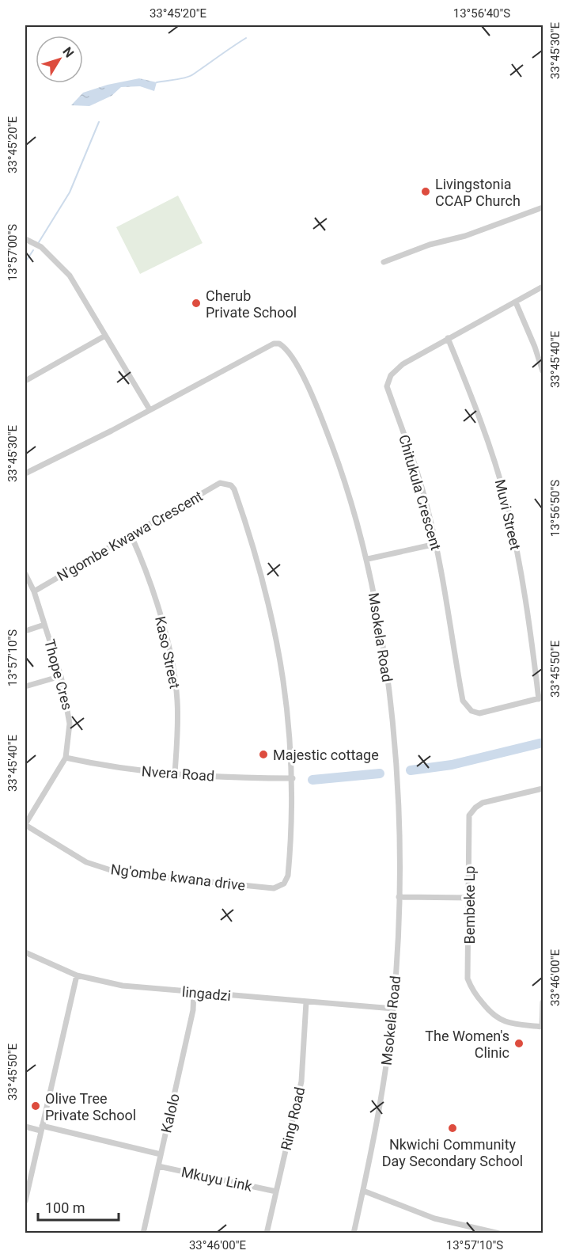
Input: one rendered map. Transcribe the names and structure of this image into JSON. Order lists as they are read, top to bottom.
{
  "streets": {
    "street": [
      "Chitukula Crescent",
      "Muvi Street",
      "N'gombe Kwawa Crescent",
      "Msokela Road",
      "Kaso Street",
      "Thope Cres",
      "Nvera Road",
      "Ng'ombe kwana drive",
      "Bembeke Lp",
      "lingadzi",
      "Kalolo",
      "Ring Road",
      "Mkuyu Link"
    ]
  },
  "crossings": [
    ["Chitukula Crescent", "Muvi Street"],
    ["N'gombe Kwawa Crescent", "Kaso Street"],
    ["N'gombe Kwawa Crescent", "Thope Cres"],
    ["N'gombe Kwawa Crescent", "Nvera Road"],
    ["N'gombe Kwawa Crescent", "Ng'ombe kwana drive"],
    ["Msokela Road", "lingadzi"],
    ["Kaso Street", "Nvera Road"],
    ["Thope Cres", "Nvera Road"],
    ["Thope Cres", "Ng'ombe kwana drive"],
    ["Nvera Road", "Ng'ombe kwana drive"],
    ["lingadzi", "Kalolo"],
    ["lingadzi", "Ring Road"],
    ["Kalolo", "Mkuyu Link"],
    ["Ring Road", "Mkuyu Link"]
  ],
  "places": [
    "Livingstonia CCAP Church",
    "Cherub Private School",
    "Majestic cottage",
    "The Women's Clinic",
    "Olive Tree Private School",
    "Nkwichi Community Day Secondary School"
  ],
  "scale_bar": "100 m",
  "north": "top right",
  "coordinates": [
    "33°45'20\"E",
    "13°56'40\"S",
    "33°45'30\"E",
    "13°57'00\"S",
    "33°45'40\"E",
    "13°56'50\"S",
    "13°57'10\"S",
    "33°45'50\"E",
    "33°46'00\"E"
  ]
}
